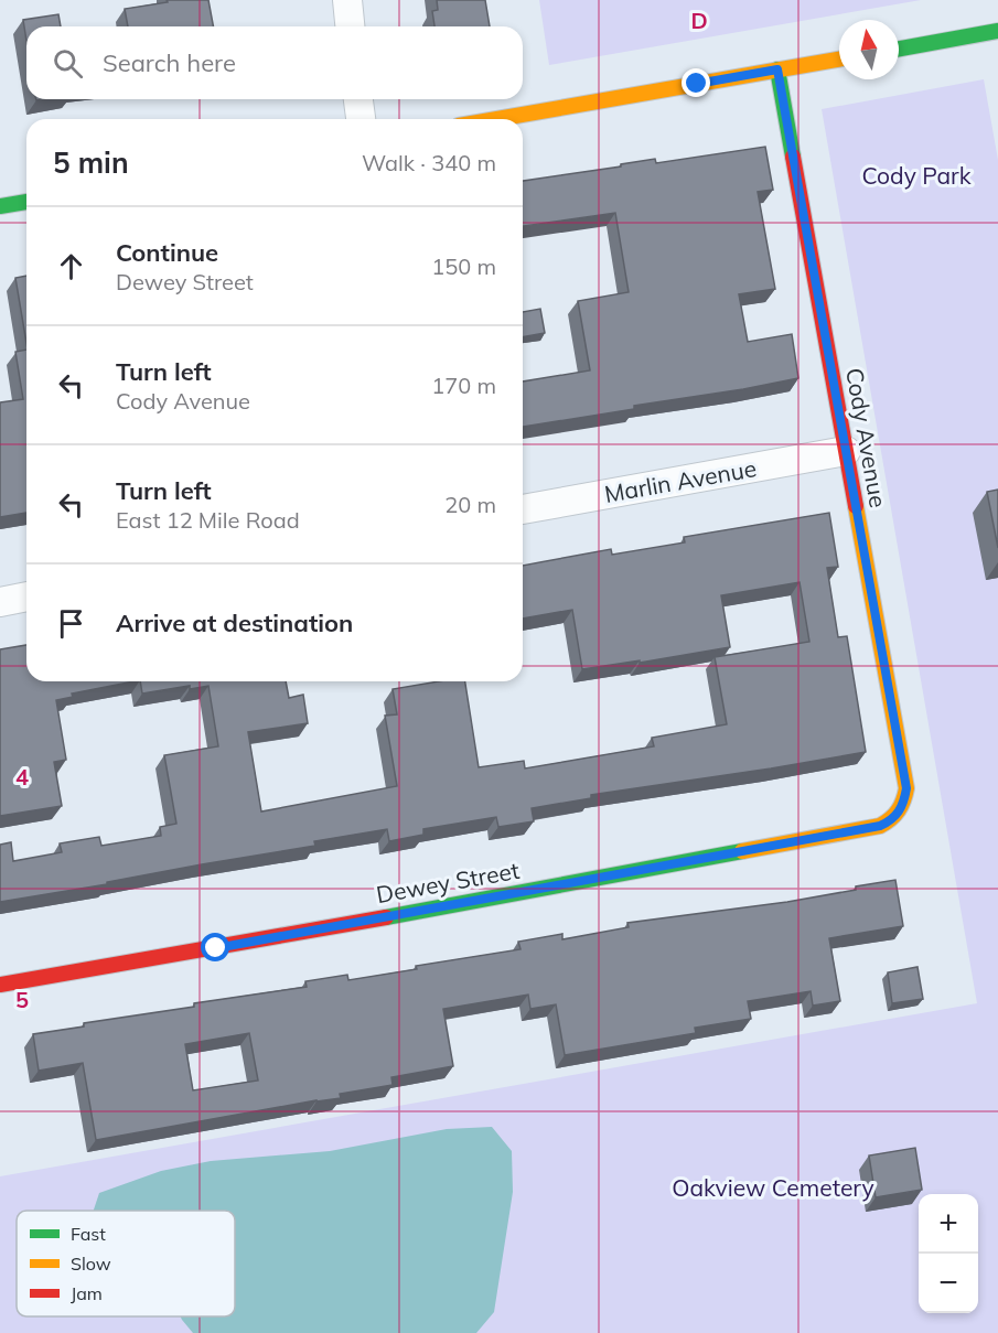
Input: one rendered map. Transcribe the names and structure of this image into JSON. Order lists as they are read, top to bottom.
{
  "streets": {
    "street": ["Cody Avenue", "Marlin Avenue", "Dewey Street"]
  },
  "crossings": [
    ["Cody Avenue", "Marlin Avenue"],
    ["Cody Avenue", "Dewey Street"]
  ],
  "parks": ["Cody Park", "Oakview Cemetery"],
  "legend": ["Fast", "Slow", "Jam"],
  "north": "top",
  "page": {
    "search": "Search here",
    "heading": ["5 min", "Walk · 340 m"],
    "list": [
      ["Continue", "Dewey Street", "150 m"],
      ["Turn left", "Cody Avenue", "170 m"],
      ["Turn left", "East 12 Mile Road", "20 m"],
      "Arrive at destination"
    ],
    "map_buttons": ["+", "−"]
  },
  "grid": {
    "columns": ["D"],
    "rows": ["4", "5"]
  }
}
